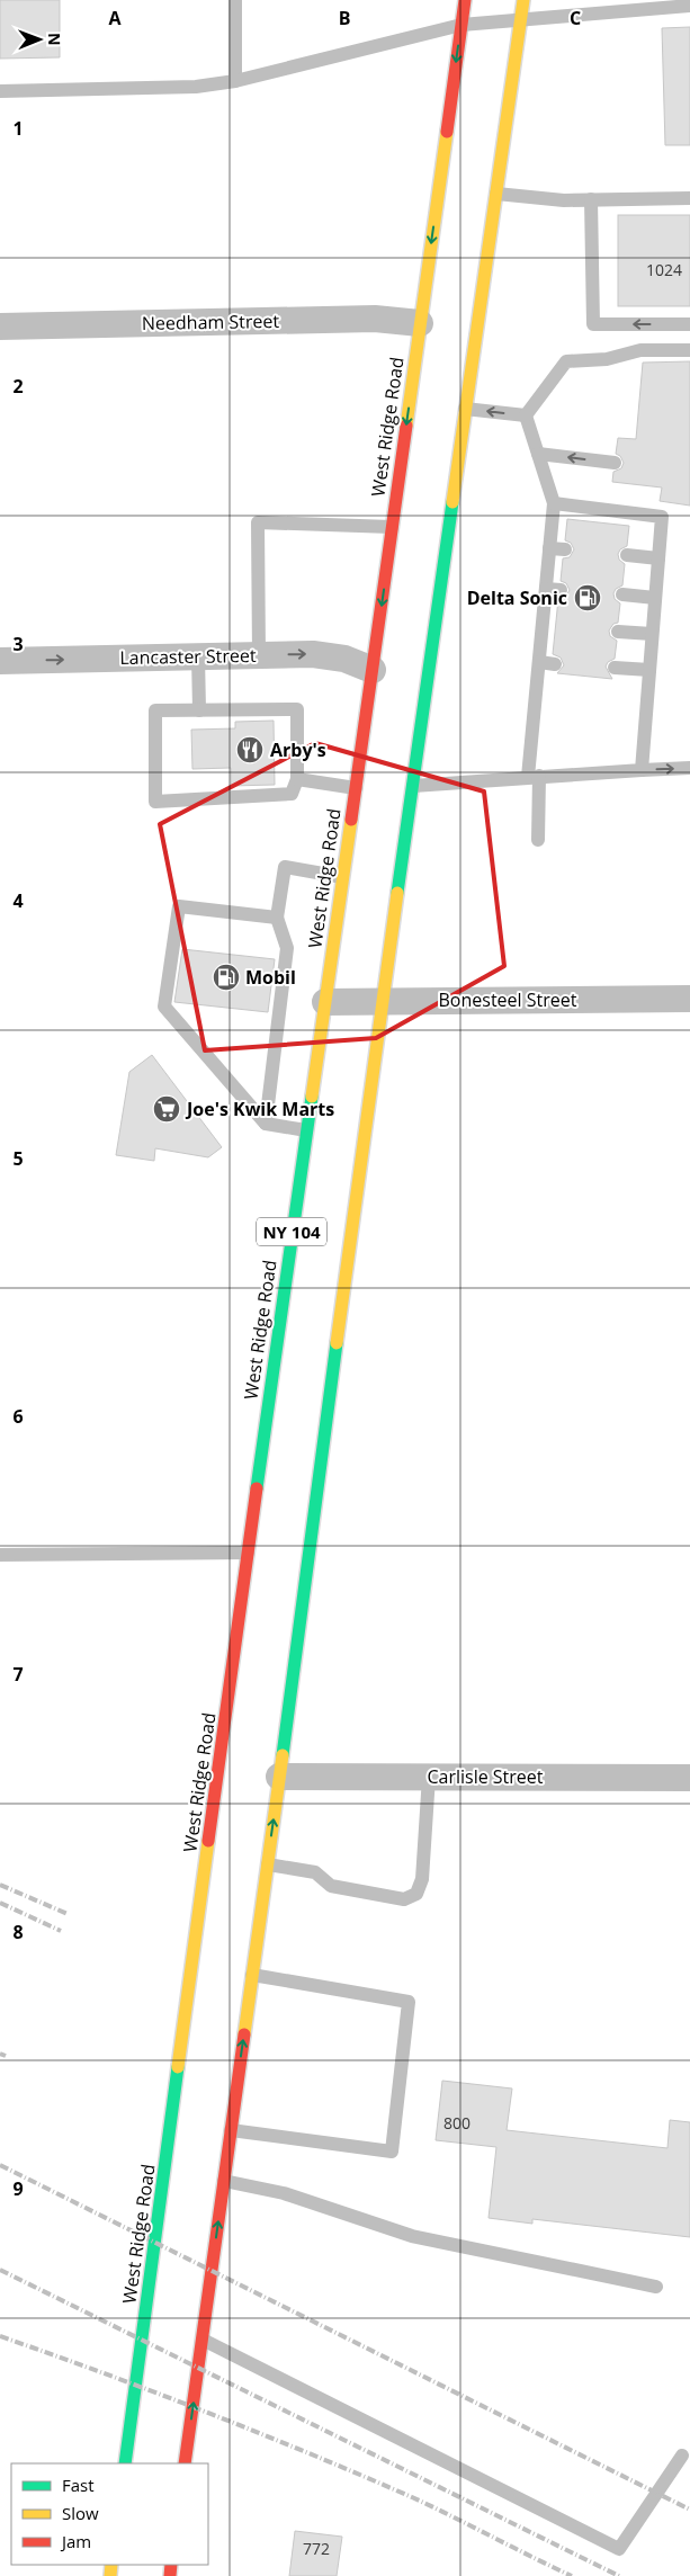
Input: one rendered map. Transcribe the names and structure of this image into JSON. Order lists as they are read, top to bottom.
{
  "streets": {
    "highway": ["West Ridge Road", "NY 104"],
    "street": [
      "Needham Street",
      "Lancaster Street",
      "Bonesteel Street",
      "Carlisle Street"
    ]
  },
  "crossings": [
    ["Needham Street", "West Ridge Road"],
    ["West Ridge Road", "Lancaster Street"],
    ["West Ridge Road", "Bonesteel Street"],
    ["Bonesteel Street", "NY 104"],
    ["NY 104", "Carlisle Street"]
  ],
  "one_way": ["Lancaster Street"],
  "places": {
    "fuel station": ["Delta Sonic", "Mobil"],
    "restaurant": ["Arby's"],
    "supermarket": ["Joe's Kwik Marts"]
  },
  "house_numbers": ["1024", "800", "772"],
  "legend": ["Fast", "Slow", "Jam"],
  "north": "right",
  "grid": {
    "columns": ["A", "B", "C"],
    "rows": [
      "1",
      "2",
      "3",
      "4",
      "5",
      "6",
      "7",
      "8",
      "9"
    ]
  }
}
